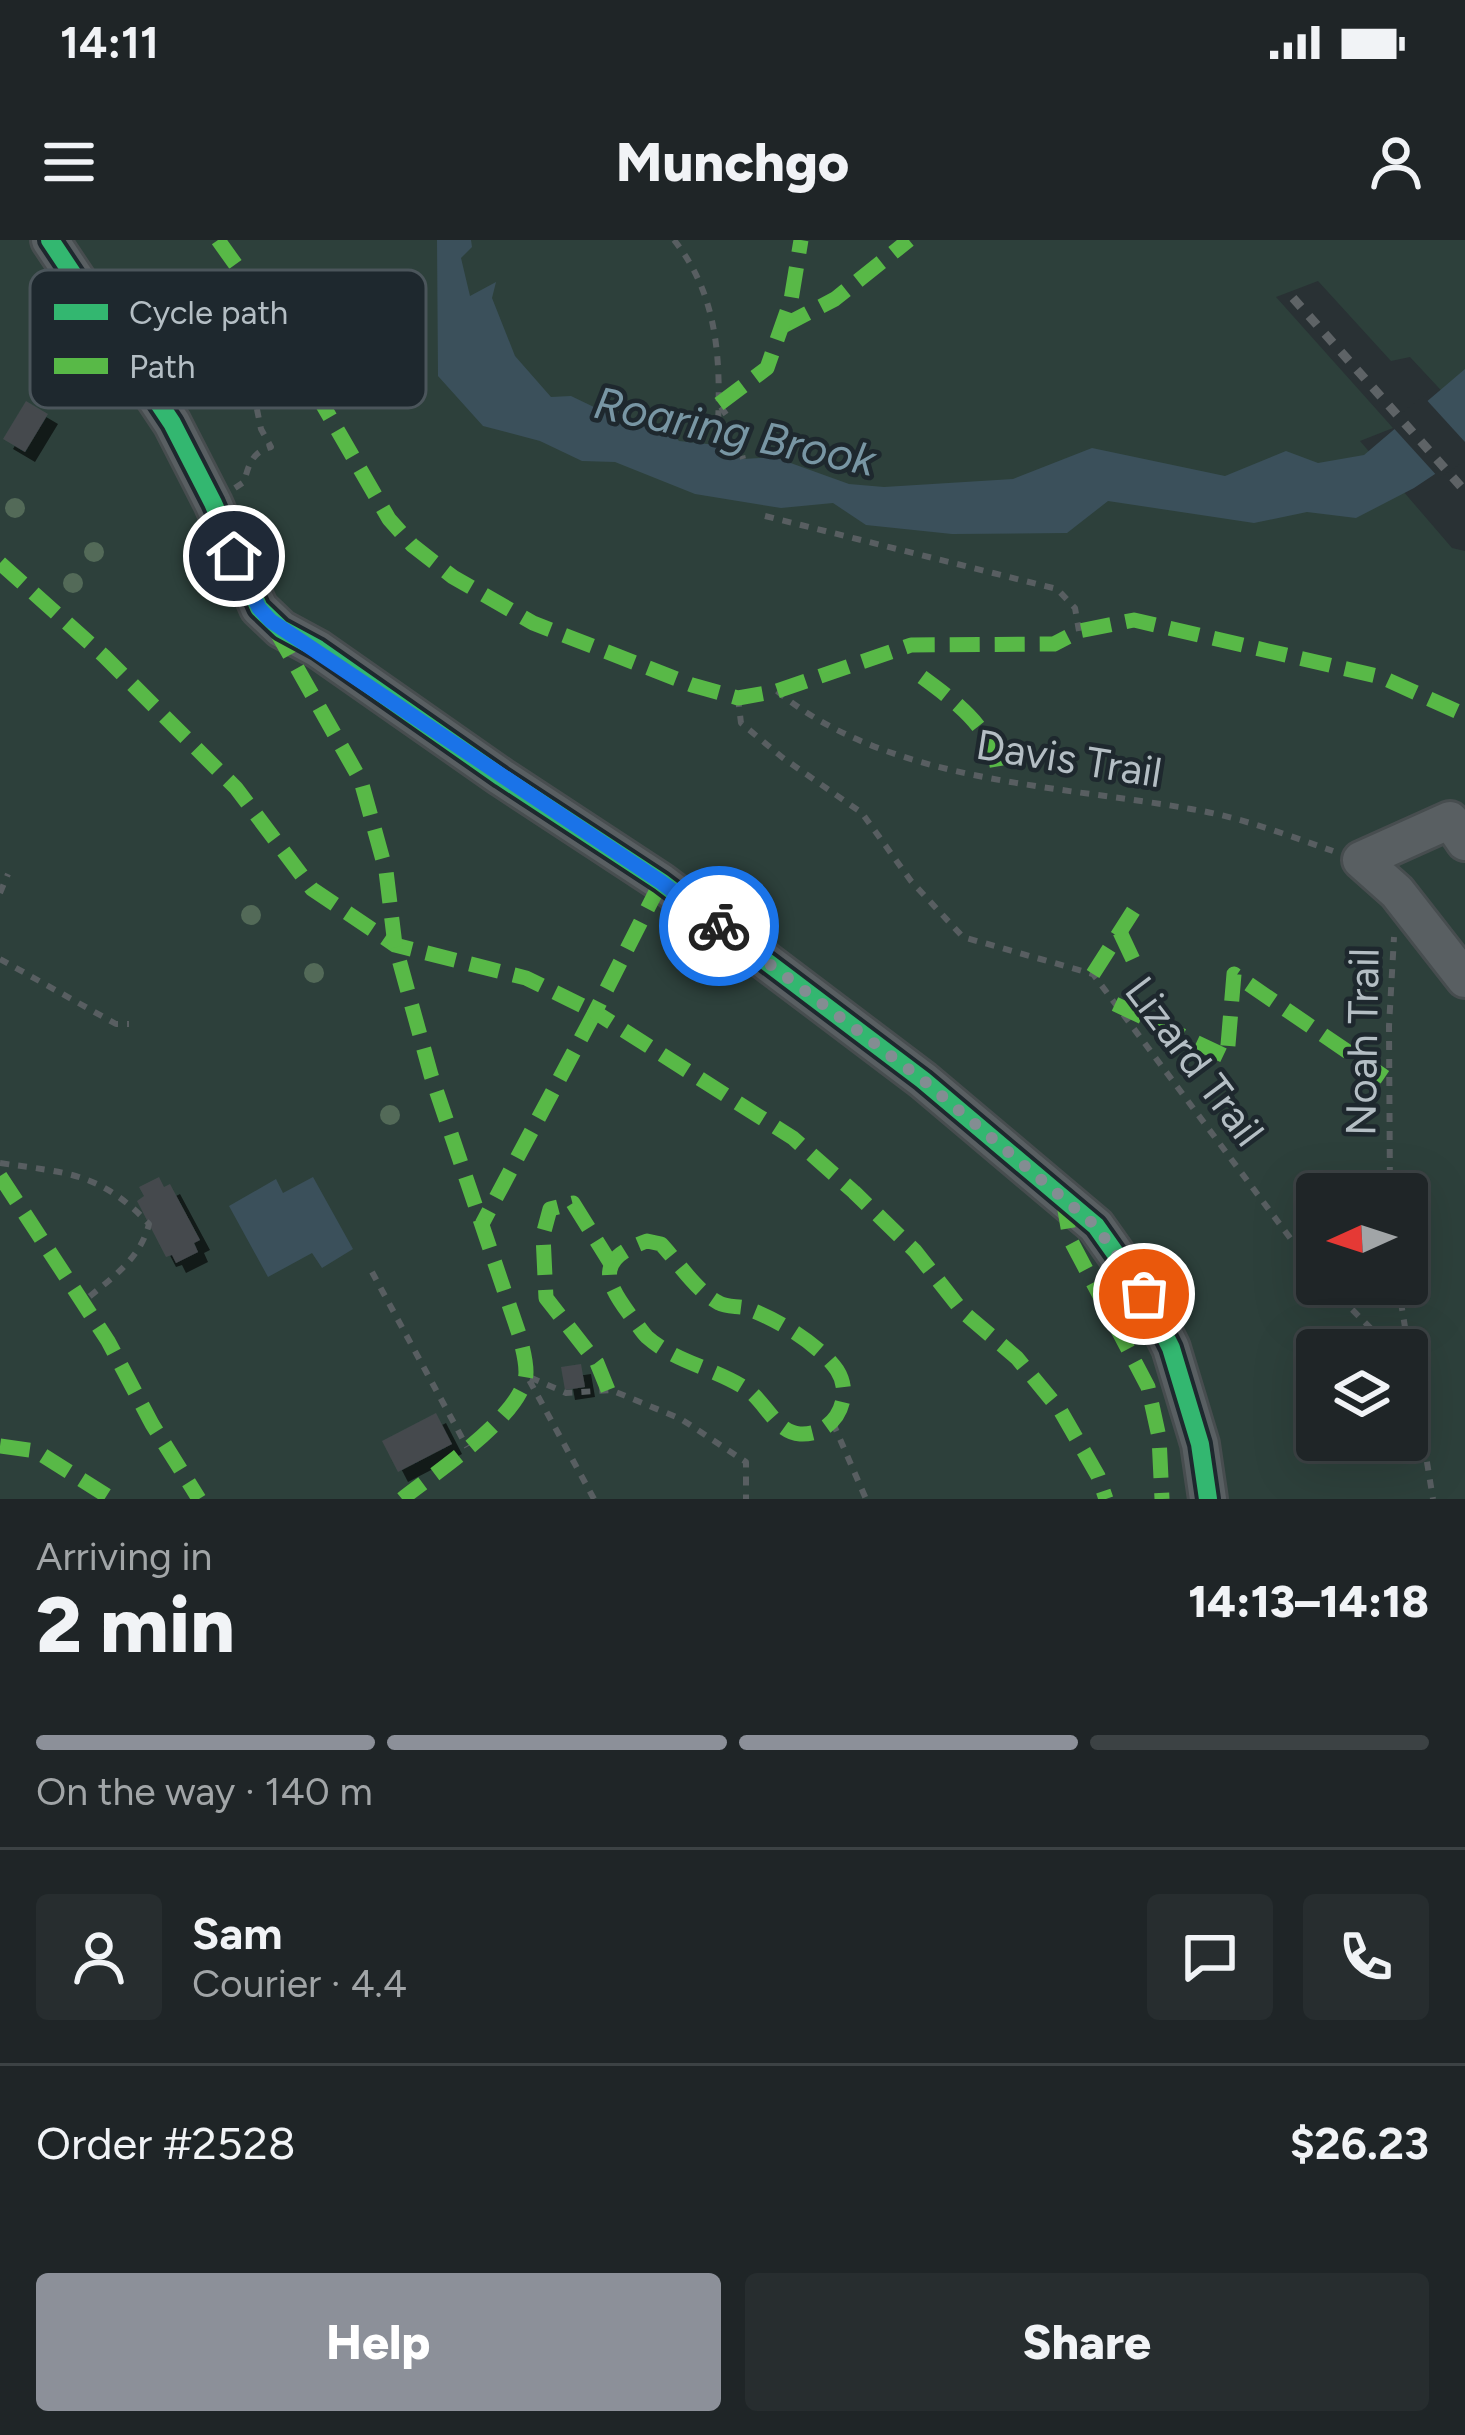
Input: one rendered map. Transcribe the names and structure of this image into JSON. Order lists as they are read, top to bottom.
{
  "streets": {
    "path": ["Davis Trail", "Noah Trail", "Lizard Trail"]
  },
  "water": ["Roaring Brook"],
  "legend": ["Cycle path", "Path"],
  "north": "left",
  "page": {
    "status": "14:11",
    "header": "Munchgo",
    "heading": ["2 min", "Arriving in", "14:13–14:18"],
    "panel": [
      "Sam",
      "Courier · 4.4",
      "Order #2528",
      "$26.23"
    ],
    "bar": "On the way · 140 m",
    "buttons": ["Help", "Share"]
  }
}
